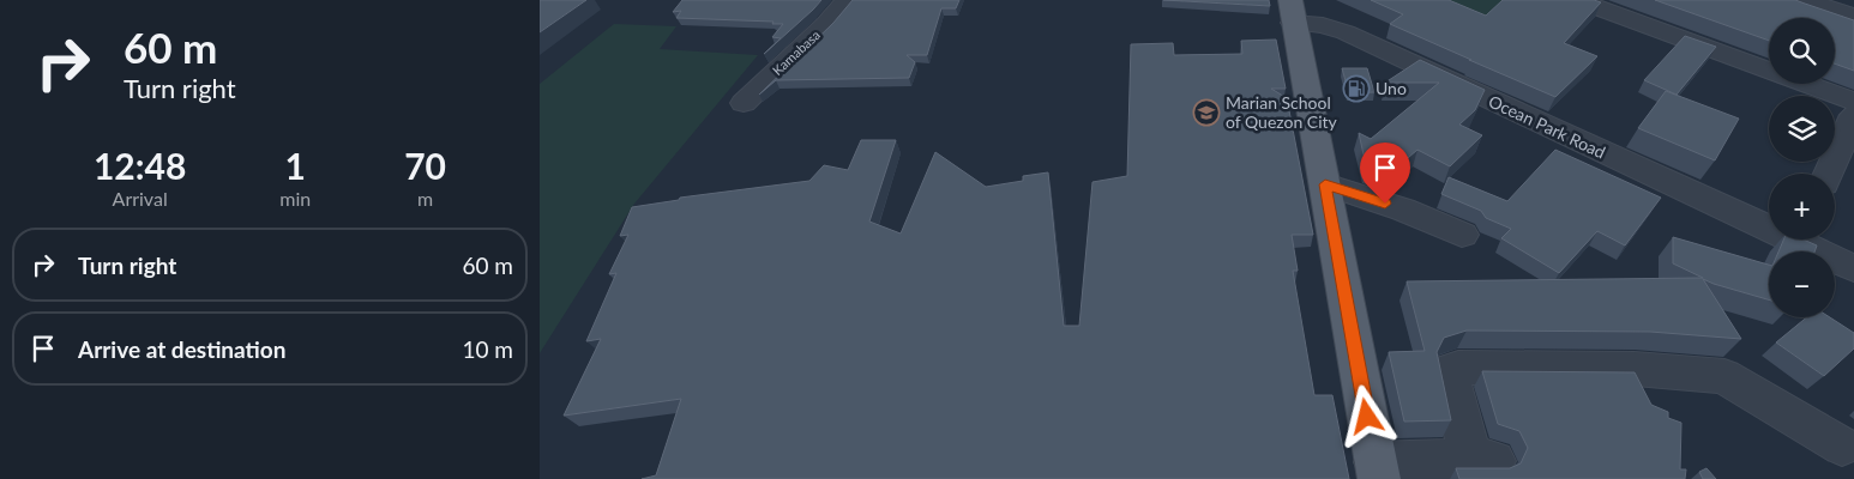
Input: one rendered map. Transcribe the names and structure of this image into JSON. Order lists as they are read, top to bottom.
{
  "streets": {
    "street": ["Kamabasa", "Ocean Park Road"]
  },
  "places": {
    "fuel station": ["Uno"],
    "school or university": ["Marian School of Quezon City"]
  },
  "page": {
    "turn": ["60 m", "Turn right"],
    "map_buttons": ["+", "−"],
    "eta": [
      "12:48",
      "Arrival",
      "1",
      "min",
      "70",
      "m"
    ],
    "list": [
      {
        "name": "Turn right",
        "value": "60 m"
      },
      {
        "name": "Arrive at destination",
        "value": "10 m"
      }
    ]
  }
}
